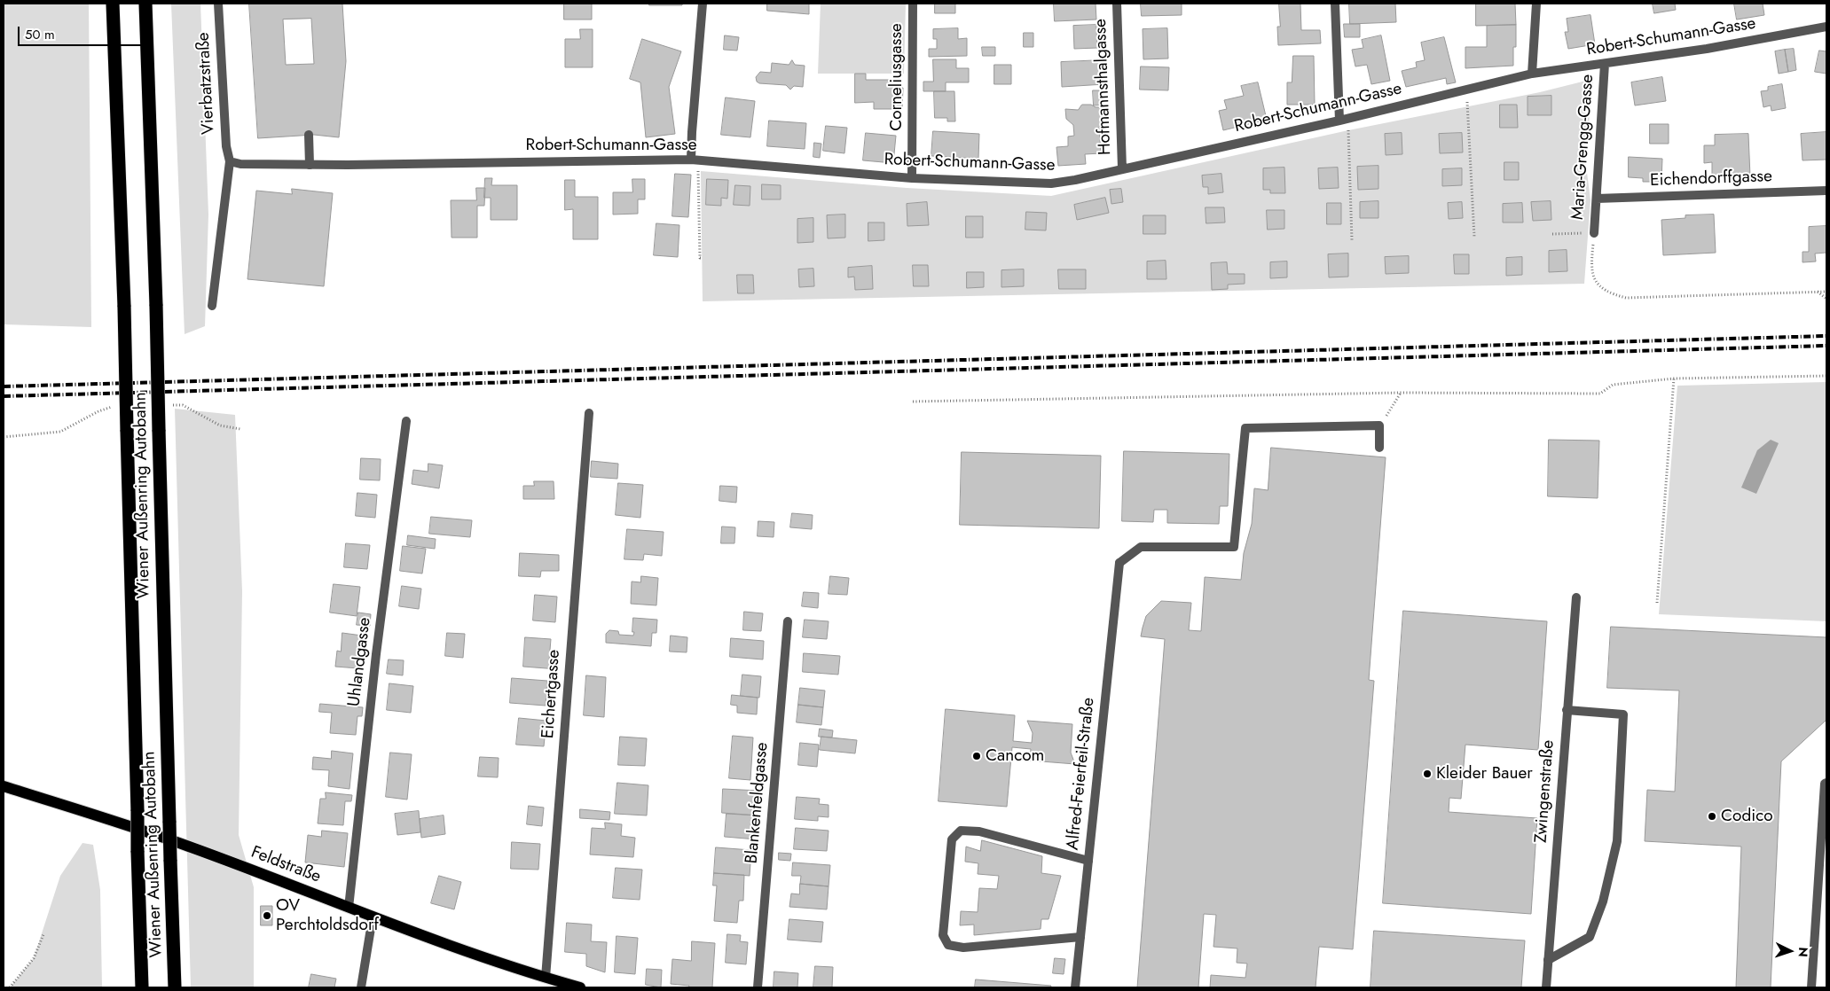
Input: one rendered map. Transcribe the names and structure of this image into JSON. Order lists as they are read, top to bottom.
{
  "streets": {
    "highway": ["Wiener Außenring Autobahn"],
    "main road": ["Feldstraße"],
    "street": [
      "Robert-Schumann-Gasse",
      "Corneliusgasse",
      "Vierbatzstraße",
      "Hofmannsthalgasse",
      "Maria-Grengg-Gasse",
      "Eichendorffgasse",
      "Uhlandgasse",
      "Eichertgasse",
      "Alfred-Feierfeil-Straße",
      "Zwingenstraße",
      "Blankenfeldgasse"
    ]
  },
  "crossings": [
    ["Robert-Schumann-Gasse", "Corneliusgasse"],
    ["Robert-Schumann-Gasse", "Vierbatzstraße"],
    ["Robert-Schumann-Gasse", "Hofmannsthalgasse"],
    ["Robert-Schumann-Gasse", "Maria-Grengg-Gasse"],
    ["Maria-Grengg-Gasse", "Eichendorffgasse"],
    ["Uhlandgasse", "Feldstraße"],
    ["Eichertgasse", "Feldstraße"]
  ],
  "places": [
    "Cancom",
    "Kleider Bauer",
    "Codico",
    "OV Perchtoldsdorf"
  ],
  "scale_bar": "50 m",
  "north": "right"
}
